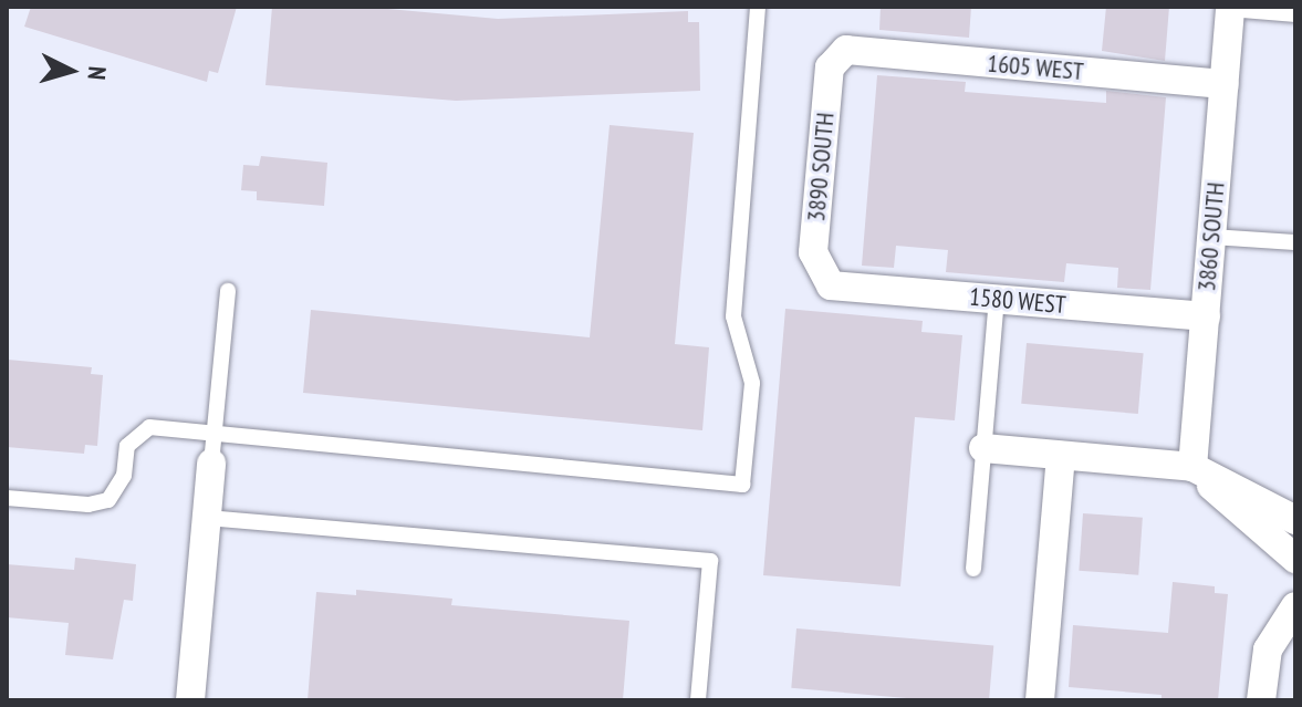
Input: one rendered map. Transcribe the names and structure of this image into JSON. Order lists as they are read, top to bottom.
{
  "streets": {
    "street": [
      "1605 WEST",
      "3890 SOUTH",
      "3860 SOUTH",
      "1580 WEST"
    ]
  },
  "crossings": [
    ["1605 WEST", "3890 SOUTH"],
    ["1605 WEST", "3860 SOUTH"],
    ["3890 SOUTH", "1580 WEST"],
    ["3860 SOUTH", "1580 WEST"]
  ],
  "north": "right"
}
